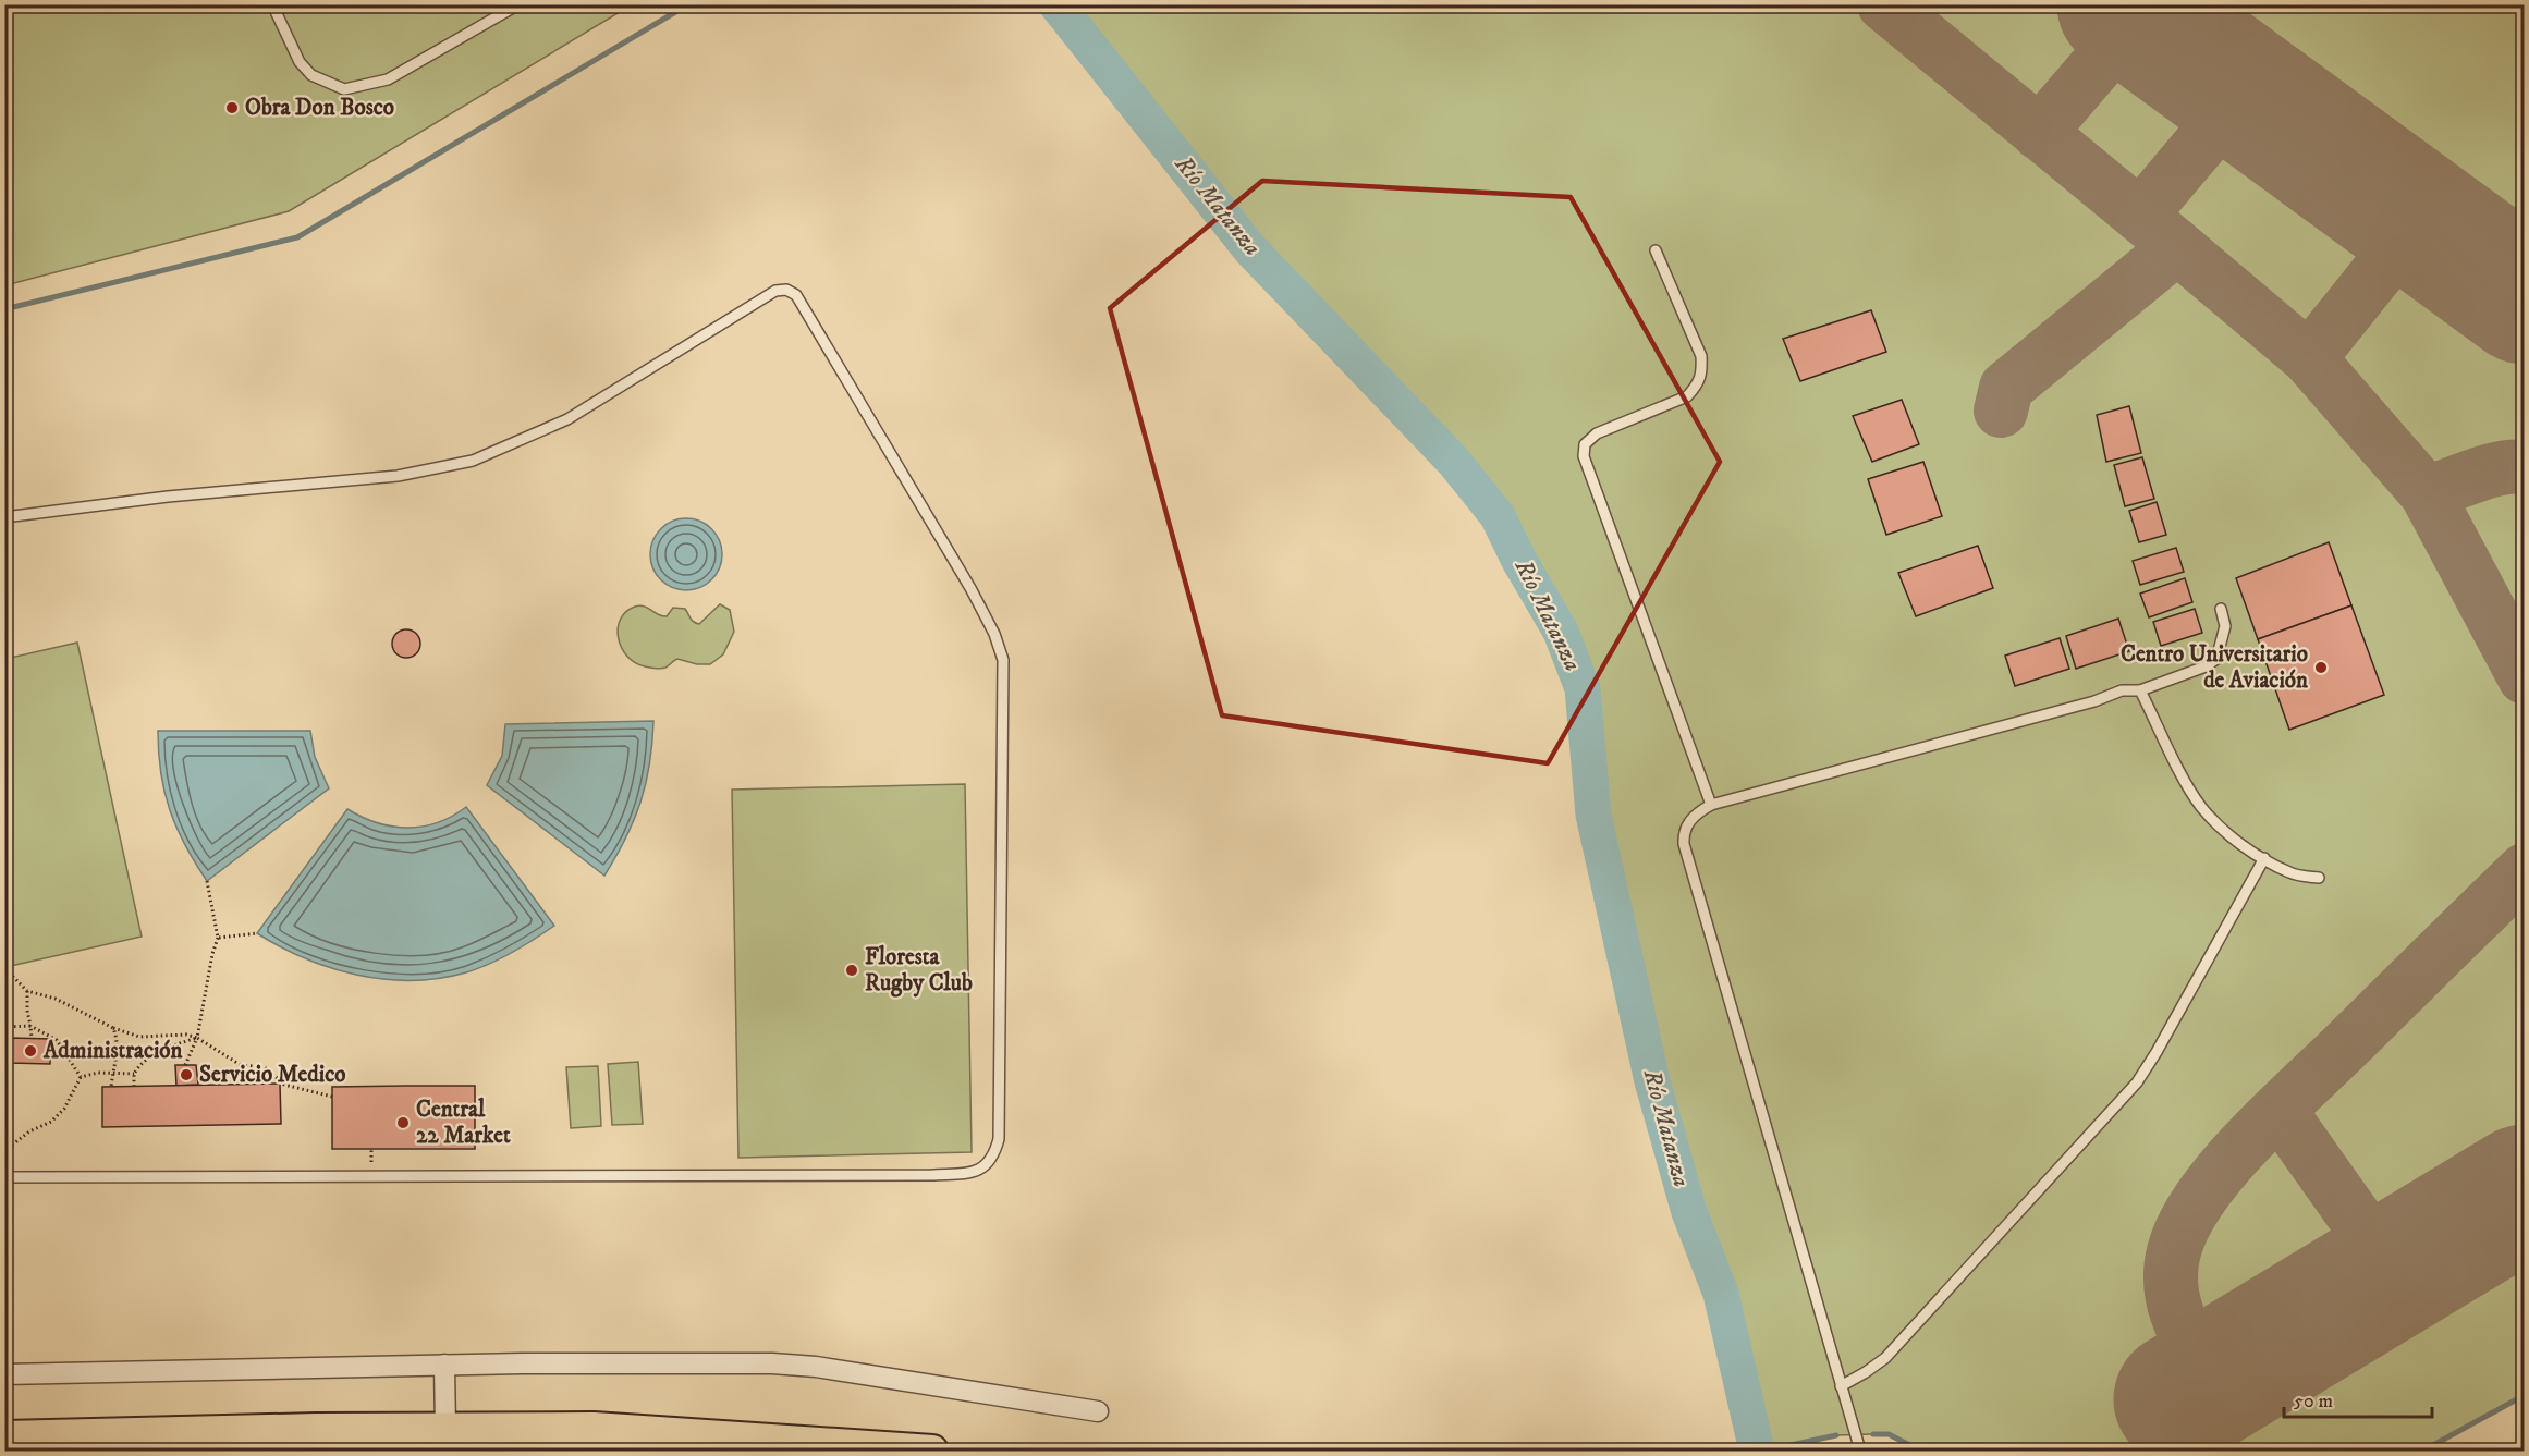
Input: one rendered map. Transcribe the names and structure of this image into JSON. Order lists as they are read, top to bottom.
{
  "water": ["Río Matanza"],
  "places": [
    "Obra Don Bosco",
    "Centro Universitario de Aviación",
    "Floresta Rugby Club",
    "Administración",
    "Servicio Medico",
    "Central 22 Market"
  ],
  "scale_bar": "50 m"
}
